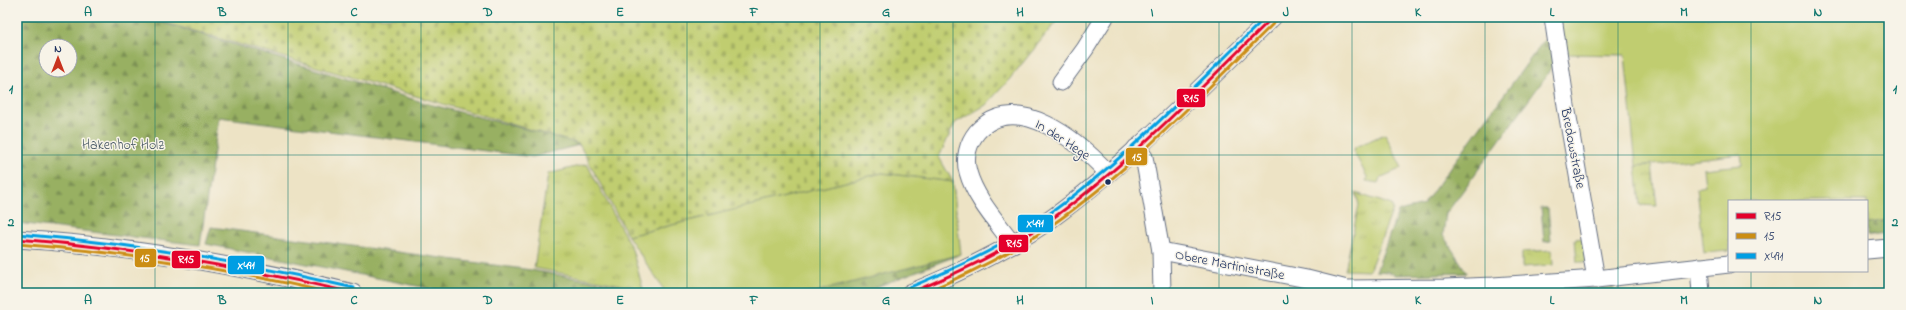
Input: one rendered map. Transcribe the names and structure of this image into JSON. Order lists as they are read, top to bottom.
{
  "streets": {
    "street": ["In der Hege", "Bredowstraße", "Obere Martinistraße"]
  },
  "crossings": [
    ["Bredowstraße", "Obere Martinistraße"]
  ],
  "parks": ["Hakenhof Holz"],
  "lines": ["transit line R15", "transit line X491", "transit line 15"],
  "legend": ["R15", "15", "X491"],
  "north": "top",
  "grid": {
    "columns": [
      "A",
      "B",
      "C",
      "D",
      "E",
      "F",
      "G",
      "H",
      "I",
      "J",
      "K",
      "L",
      "M",
      "N"
    ],
    "rows": ["1", "2"]
  }
}
